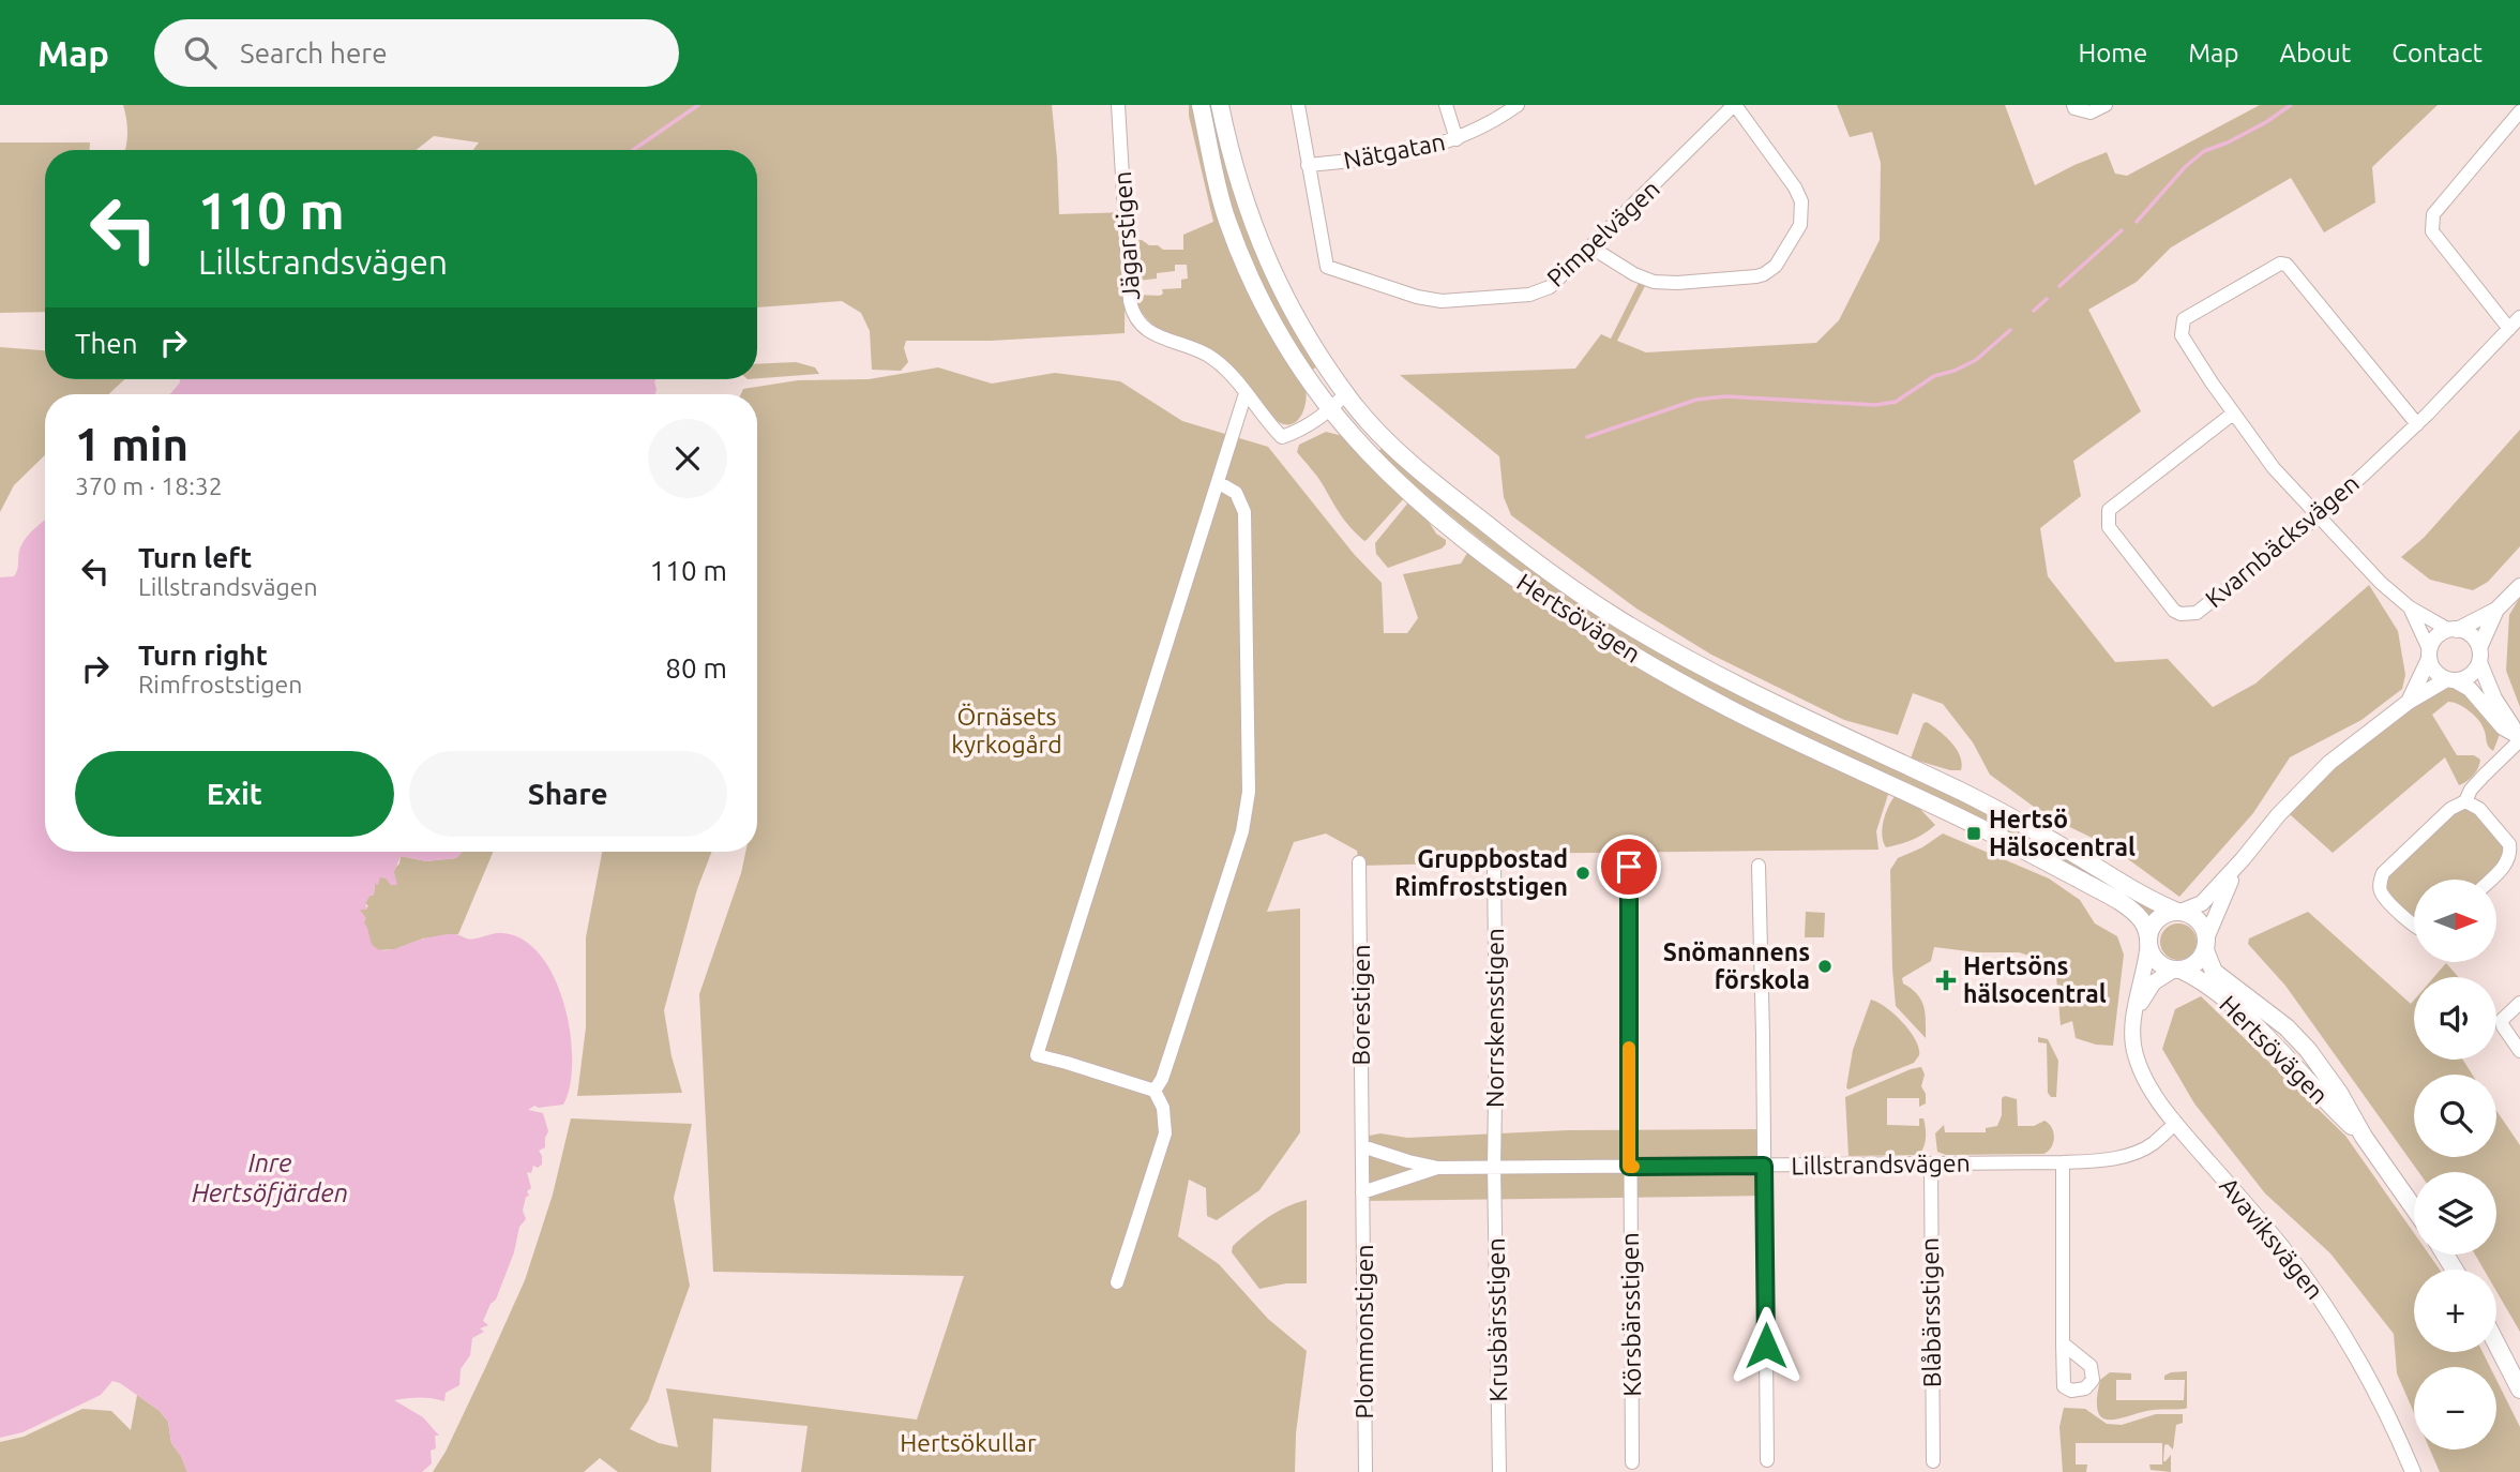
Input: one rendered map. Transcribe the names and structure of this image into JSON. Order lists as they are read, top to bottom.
{
  "streets": {
    "main road": ["Hertsövägen"],
    "street": [
      "Nätgatan",
      "Pimpelvägen",
      "Jägarstigen",
      "Kvarnbäcksvägen",
      "Borestigen",
      "Norrskensstigen",
      "Lillstrandsvägen",
      "Avaviksvägen",
      "Blåbärsstigen",
      "Körsbärsstigen",
      "Krusbärsstigen",
      "Plommonstigen"
    ]
  },
  "crossings": [
    ["Nätgatan", "Pimpelvägen"],
    ["Jägarstigen", "Hertsövägen"],
    ["Hertsövägen", "Avaviksvägen"],
    ["Borestigen", "Lillstrandsvägen"],
    ["Norrskensstigen", "Lillstrandsvägen"],
    ["Norrskensstigen", "Krusbärsstigen"],
    ["Lillstrandsvägen", "Avaviksvägen"],
    ["Lillstrandsvägen", "Blåbärsstigen"],
    ["Lillstrandsvägen", "Körsbärsstigen"],
    ["Lillstrandsvägen", "Krusbärsstigen"],
    ["Lillstrandsvägen", "Plommonstigen"]
  ],
  "water": ["Inre Hertsöfjärden"],
  "parks": ["Örnäsets kyrkogård", "Hertsökullar"],
  "places": {
    "transit": ["Hertsö Hälsocentral"],
    "other": ["Gruppbostad Rimfroststigen", "Snömannens förskola"],
    "health": ["Hertsöns hälsocentral"]
  },
  "north": "right",
  "page": {
    "header": "Map",
    "search": "Search here",
    "nav": [
      "Home",
      "Map",
      "About",
      "Contact"
    ],
    "turn": ["110 m", "Lillstrandsvägen"],
    "then": "Then",
    "heading": ["1 min", "370 m · 18:32"],
    "list": [
      {
        "name": "Turn left",
        "note": "Lillstrandsvägen",
        "value": "110 m"
      },
      {
        "name": "Turn right",
        "note": "Rimfroststigen",
        "value": "80 m"
      }
    ],
    "buttons": ["Exit", "Share"],
    "map_buttons": ["+", "−"]
  }
}
